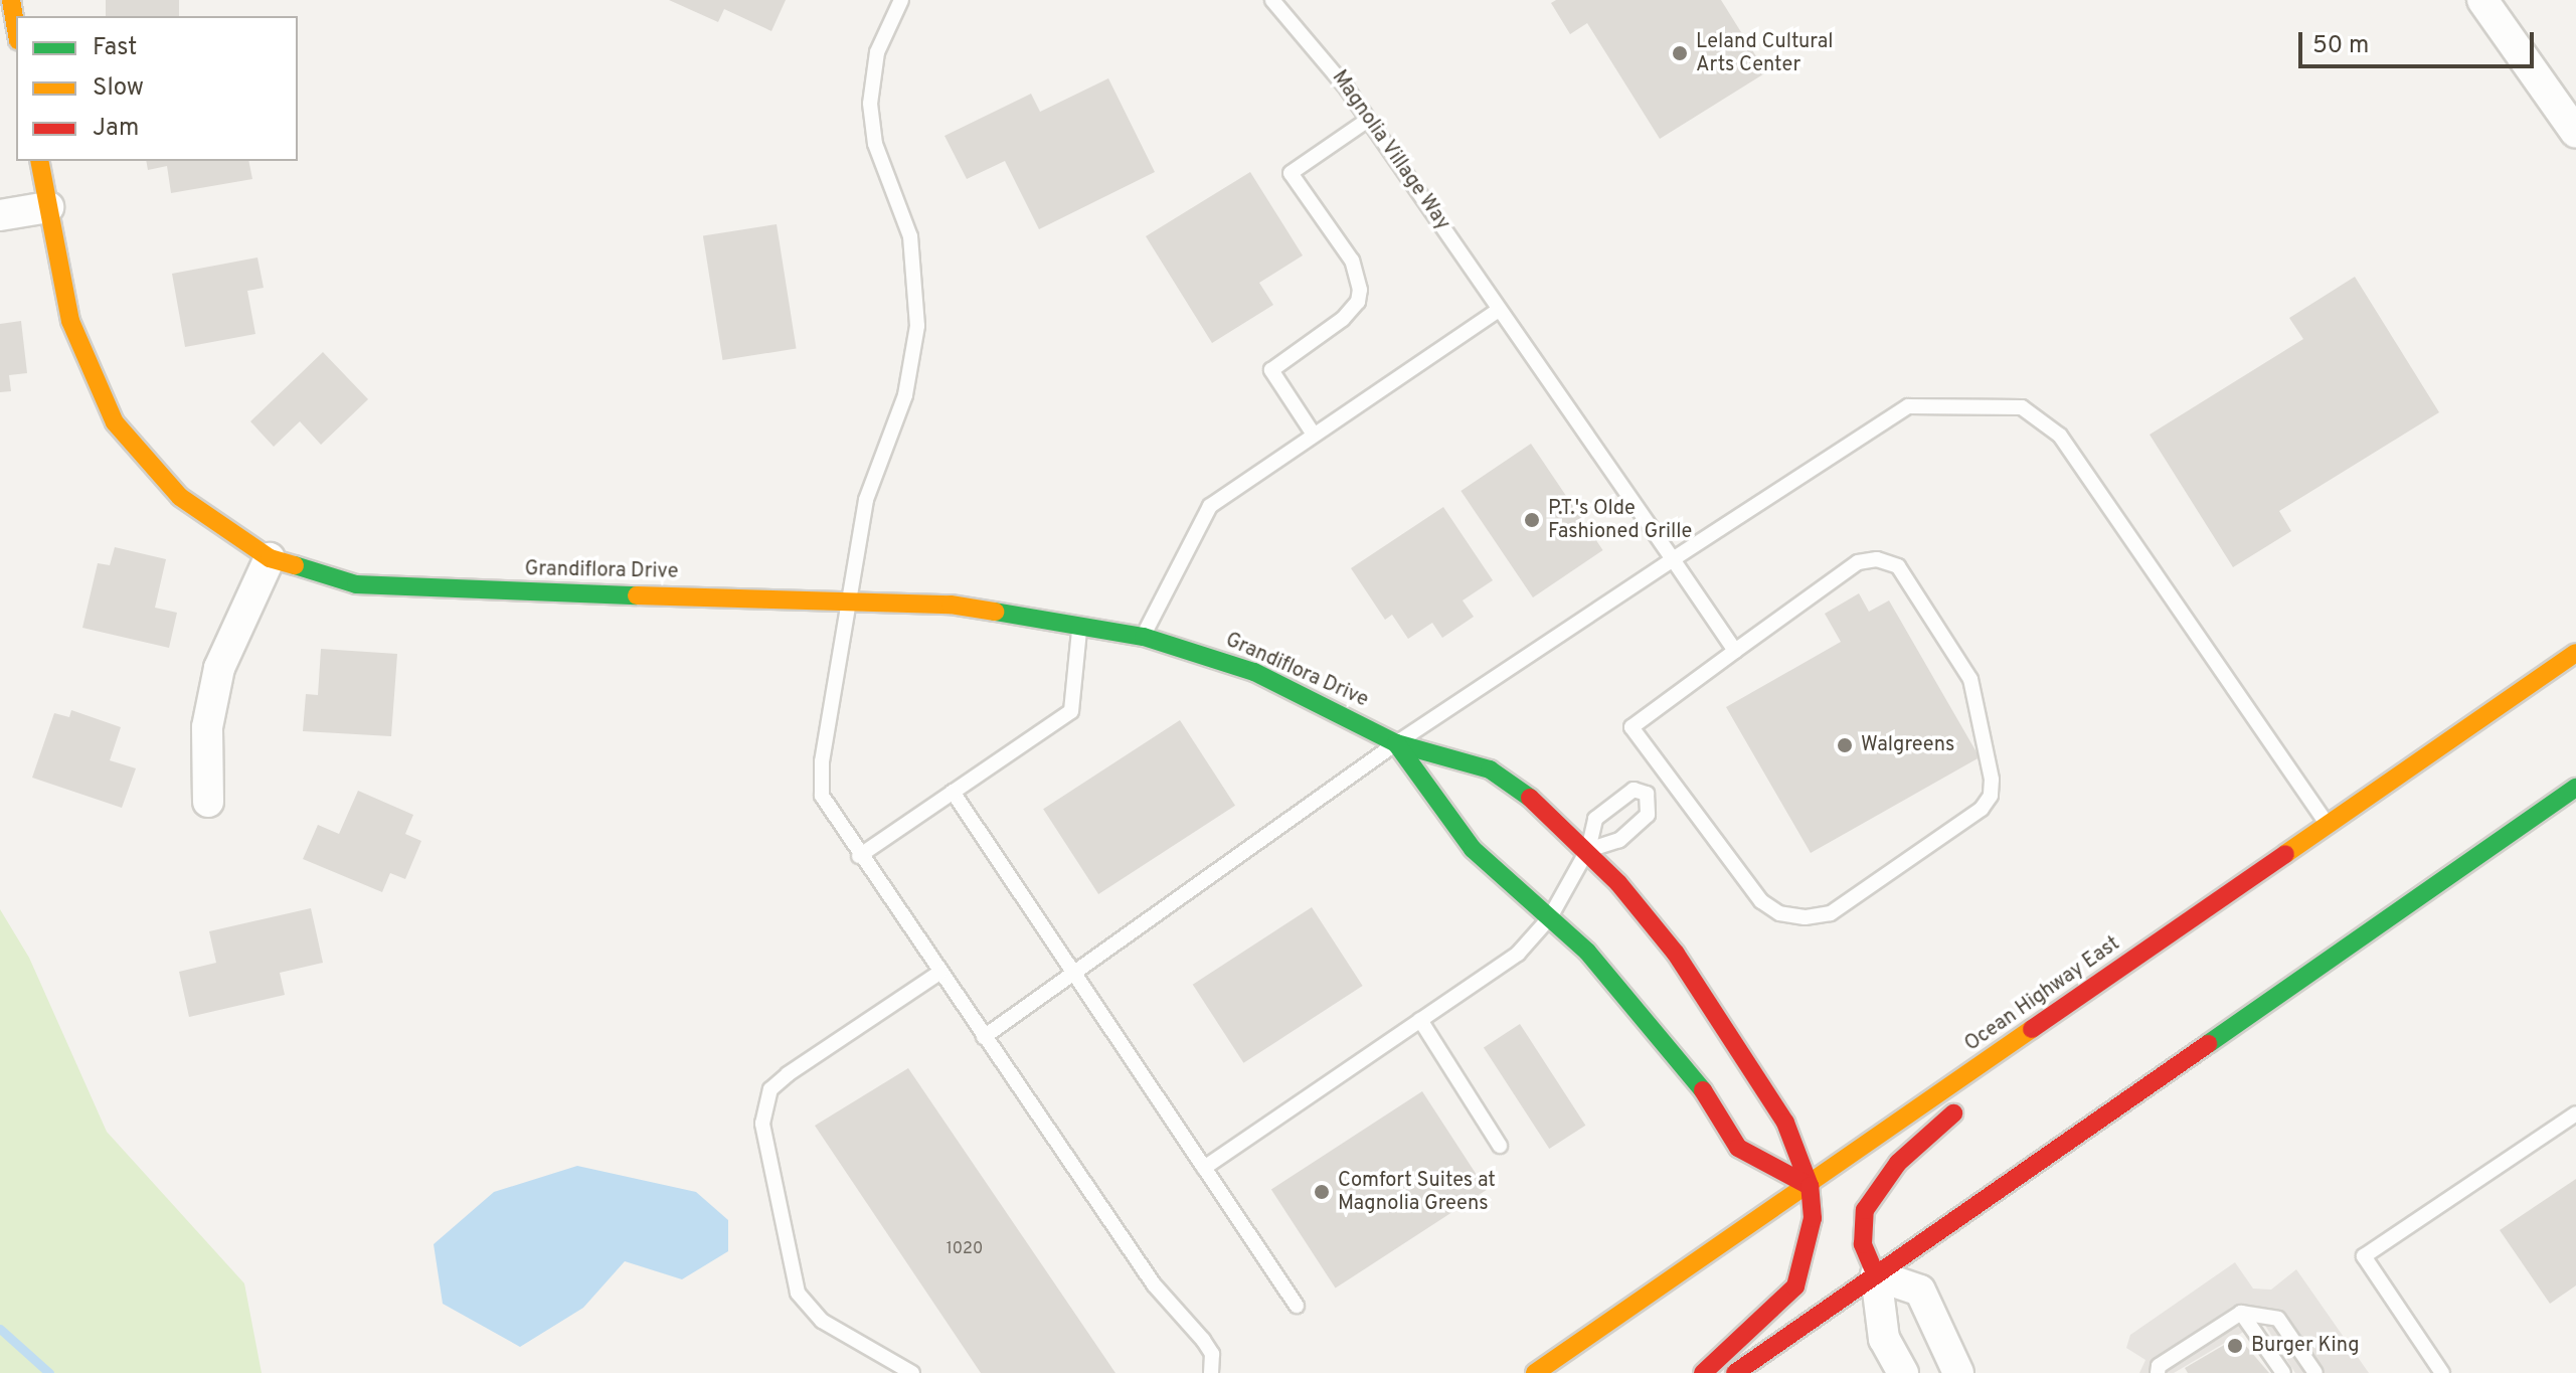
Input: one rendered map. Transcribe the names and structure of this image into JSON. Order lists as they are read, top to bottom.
{
  "streets": {
    "main road": ["Grandiflora Drive", "Ocean Highway East"],
    "lane": ["Magnolia Village Way"]
  },
  "crossings": [
    ["Grandiflora Drive", "Ocean Highway East"]
  ],
  "places": [
    "Leland Cultural Arts Center",
    "P.T.'s Olde Fashioned Grille",
    "Walgreens",
    "Comfort Suites at Magnolia Greens",
    "Burger King"
  ],
  "house_numbers": ["1020"],
  "legend": ["Fast", "Slow", "Jam"],
  "scale_bar": "50 m"
}
